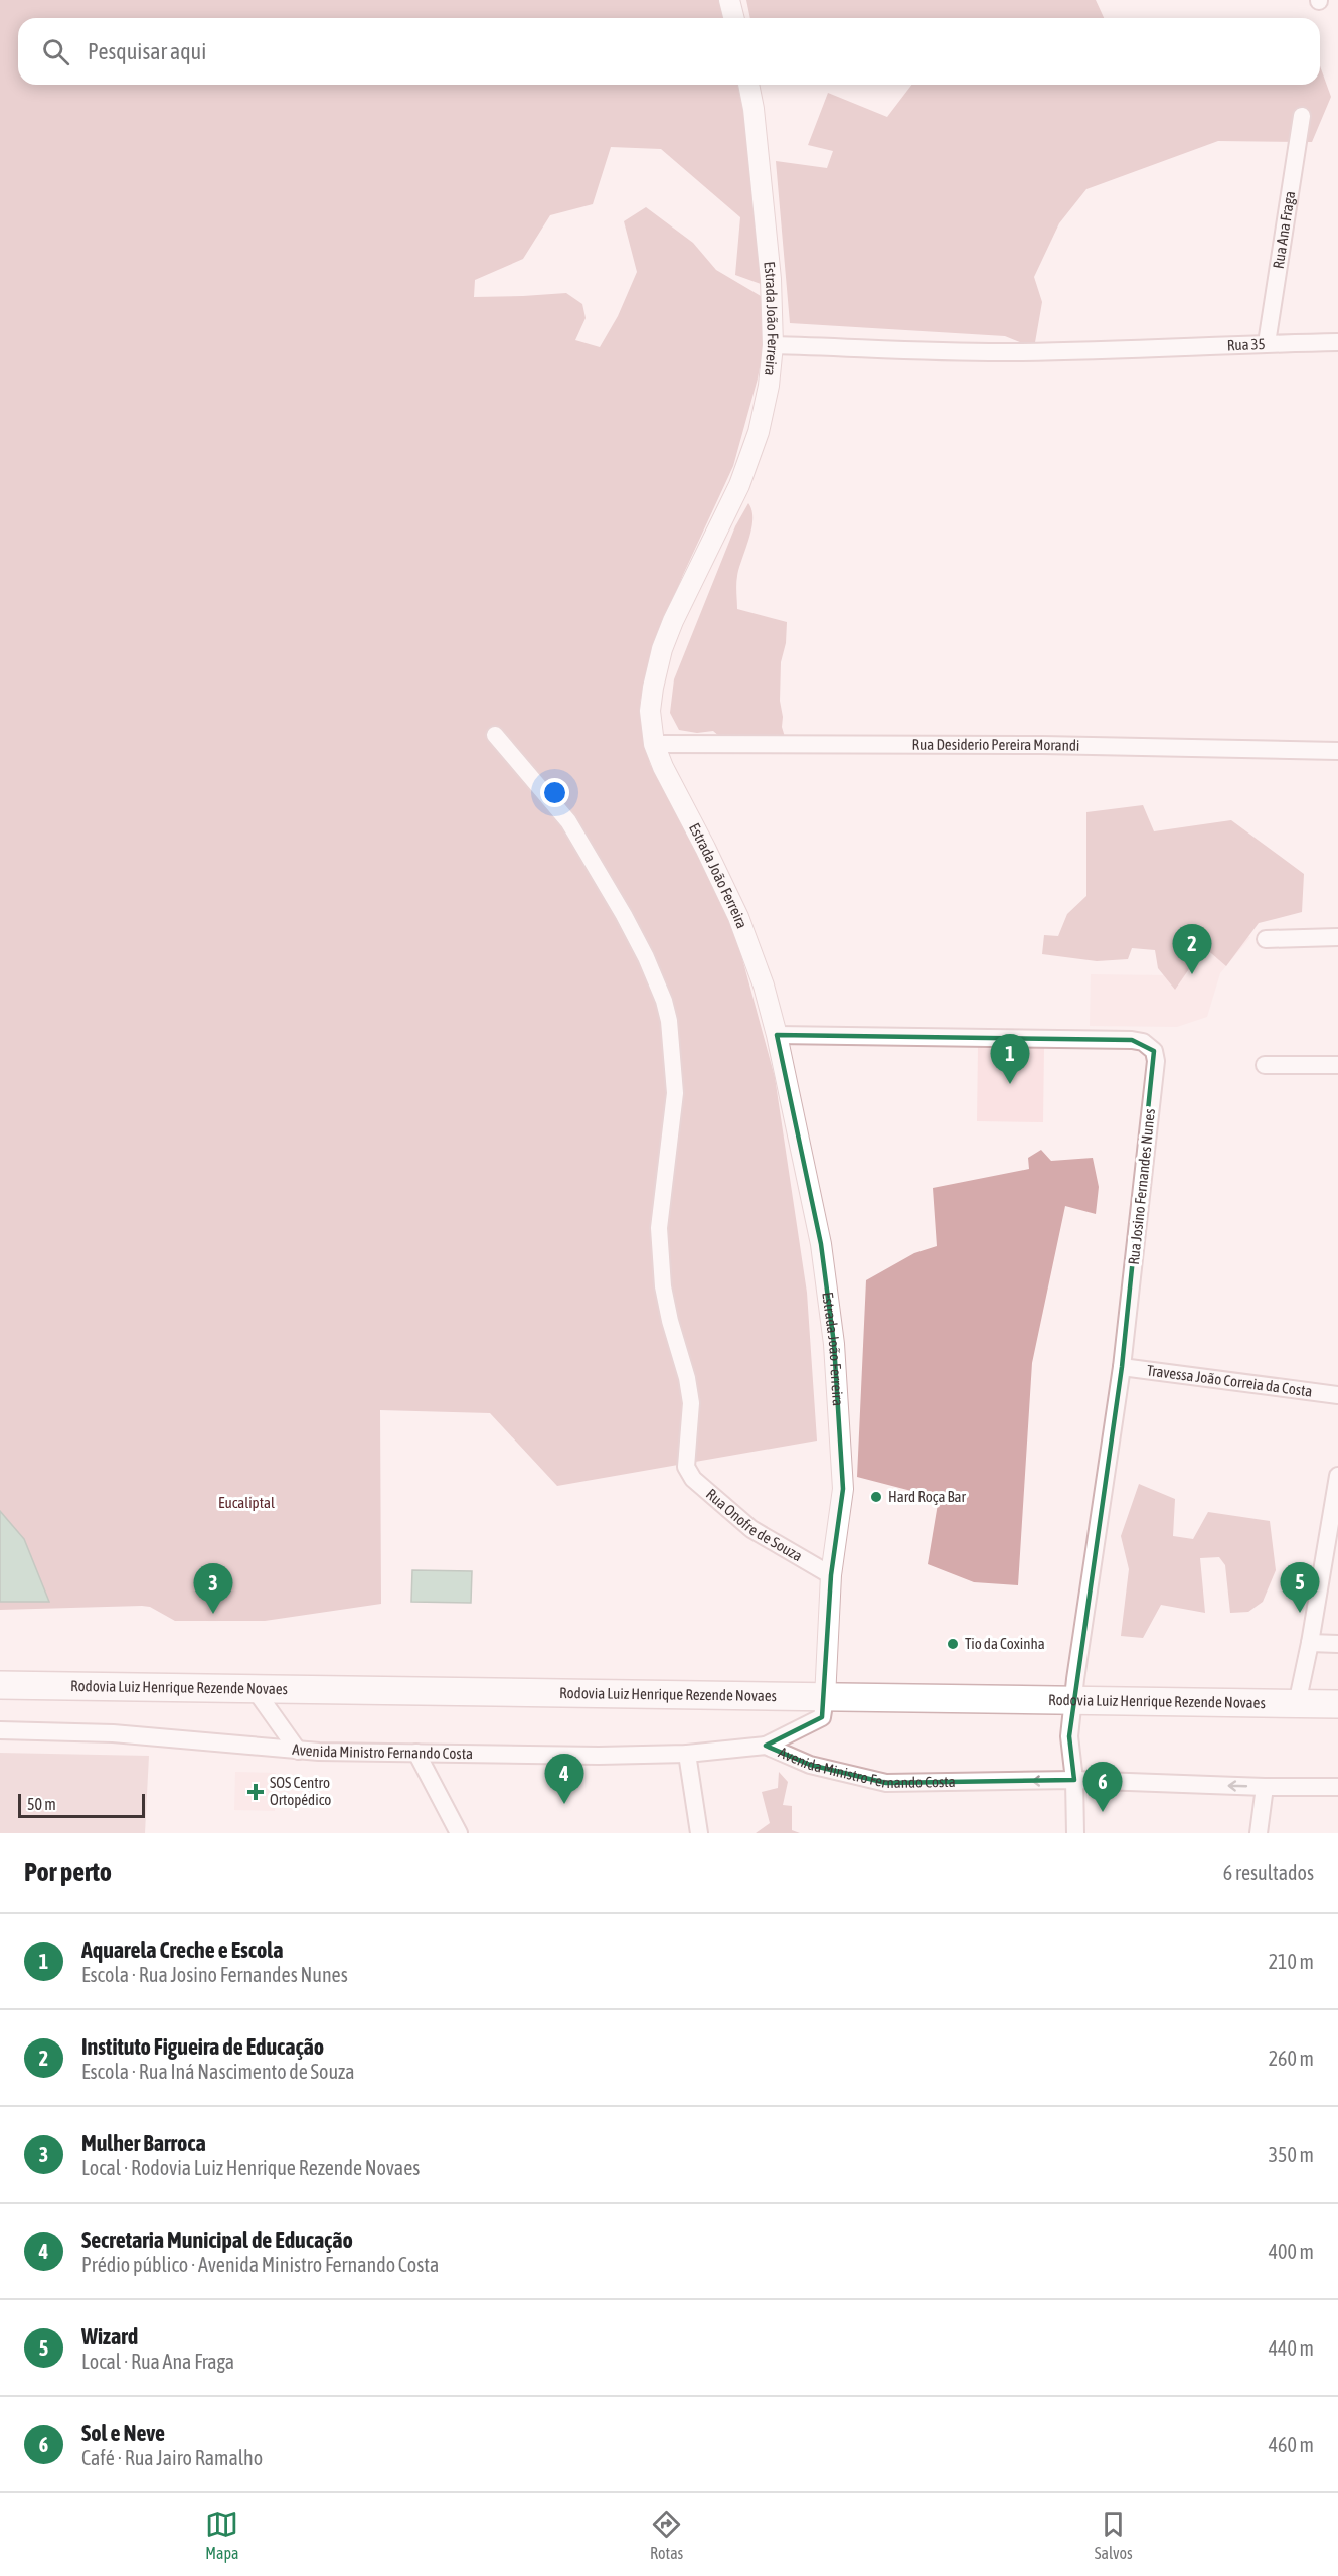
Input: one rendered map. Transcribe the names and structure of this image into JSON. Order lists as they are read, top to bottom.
{
  "streets": {
    "highway": ["Rodovia Luiz Henrique Rezende Novaes"],
    "street": [
      "Rua Ana Fraga",
      "Estrada João Ferreira",
      "Rua 35",
      "Rua Desiderio Pereira Morandi",
      "Rua Josino Fernandes Nunes",
      "Travessa João Correia da Costa",
      "Rua Onofre de Souza",
      "Avenida Ministro Fernando Costa"
    ]
  },
  "crossings": [
    ["Rua Ana Fraga", "Rua 35"],
    ["Estrada João Ferreira", "Rua 35"],
    ["Estrada João Ferreira", "Rua Desiderio Pereira Morandi"],
    ["Estrada João Ferreira", "Rua Josino Fernandes Nunes"],
    ["Estrada João Ferreira", "Rua Onofre de Souza"],
    ["Estrada João Ferreira", "Rodovia Luiz Henrique Rezende Novaes"],
    ["Rua Josino Fernandes Nunes", "Travessa João Correia da Costa"],
    ["Rua Josino Fernandes Nunes", "Rodovia Luiz Henrique Rezende Novaes"],
    ["Rua Josino Fernandes Nunes", "Avenida Ministro Fernando Costa"]
  ],
  "one_way": ["Avenida Ministro Fernando Costa"],
  "parks": ["Eucaliptal"],
  "places": {
    "other": ["Hard Roça Bar", "Tio da Coxinha"],
    "health": ["SOS Centro Ortopédico"]
  },
  "scale_bar": "50 m",
  "page": {
    "search": "Pesquisar aqui",
    "pins": [
      "2",
      "1",
      "5",
      "3",
      "4",
      "6"
    ],
    "scale": "50 m",
    "heading": ["Por perto", "6 resultados"],
    "list": [
      {
        "mark": "1",
        "name": "Aquarela Creche e Escola",
        "note": "Escola · Rua Josino Fernandes Nunes",
        "value": "210 m"
      },
      {
        "mark": "2",
        "name": "Instituto Figueira de Educação",
        "note": "Escola · Rua Iná Nascimento de Souza",
        "value": "260 m"
      },
      {
        "mark": "3",
        "name": "Mulher Barroca",
        "note": "Local · Rodovia Luiz Henrique Rezende Novaes",
        "value": "350 m"
      },
      {
        "mark": "4",
        "name": "Secretaria Municipal de Educação",
        "note": "Prédio público · Avenida Ministro Fernando Costa",
        "value": "400 m"
      },
      {
        "mark": "5",
        "name": "Wizard",
        "note": "Local · Rua Ana Fraga",
        "value": "440 m"
      },
      {
        "mark": "6",
        "name": "Sol e Neve",
        "note": "Café · Rua Jairo Ramalho",
        "value": "460 m"
      }
    ],
    "nav": ["Mapa", "Rotas", "Salvos"]
  }
}
